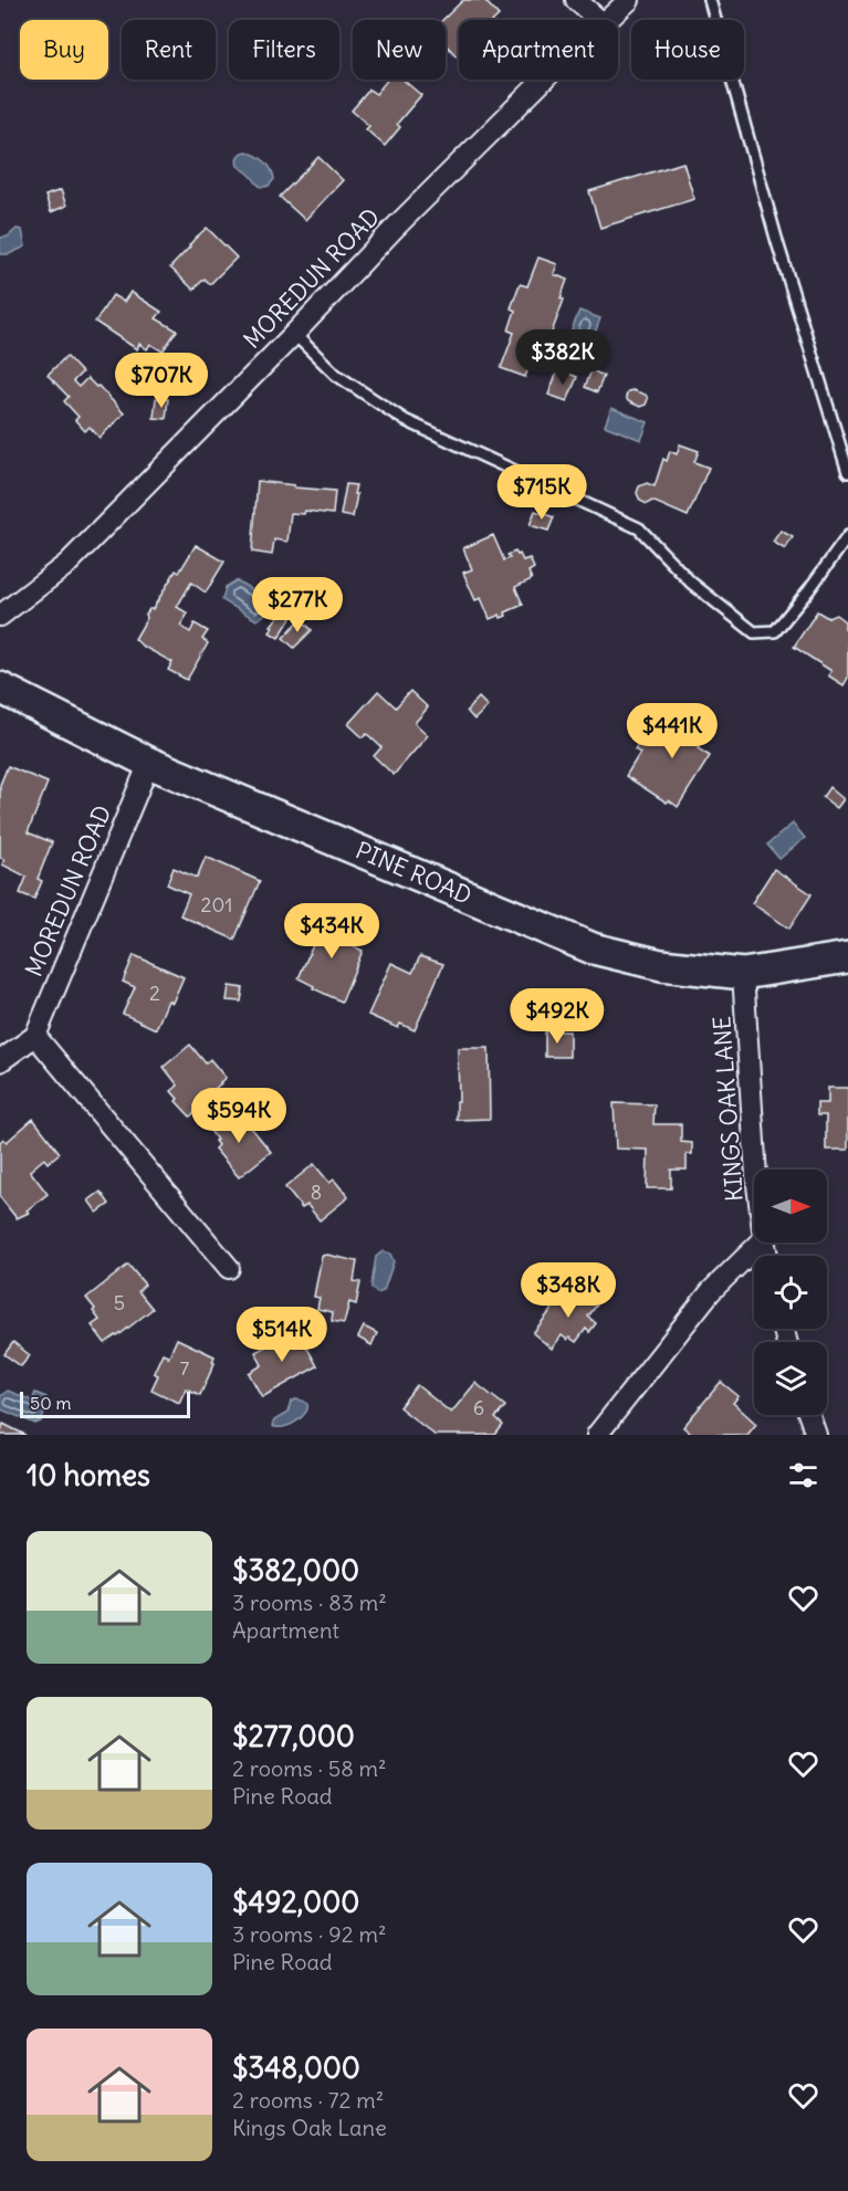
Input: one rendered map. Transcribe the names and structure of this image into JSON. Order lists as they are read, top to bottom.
{
  "streets": {
    "street": ["MOREDUN ROAD", "PINE ROAD", "KINGS OAK LANE"]
  },
  "crossings": [
    ["MOREDUN ROAD", "PINE ROAD"],
    ["PINE ROAD", "KINGS OAK LANE"]
  ],
  "house_numbers": [
    "201",
    "2",
    "8",
    "5",
    "7",
    "6"
  ],
  "scale_bar": "50 m",
  "north": "right",
  "page": {
    "chip": [
      "Buy",
      "Rent",
      "Filters",
      "New",
      "Apartment",
      "House"
    ],
    "price": [
      "$382K",
      "$707K",
      "$715K",
      "$277K",
      "$441K",
      "$434K",
      "$492K",
      "$594K",
      "$348K",
      "$514K"
    ],
    "scale": "50 m",
    "heading": "10 homes",
    "list": [
      {
        "name": "$382,000",
        "note": "3 rooms · 83 m² · Apartment"
      },
      {
        "name": "$277,000",
        "note": "2 rooms · 58 m² · Pine Road"
      },
      {
        "name": "$492,000",
        "note": "3 rooms · 92 m² · Pine Road"
      },
      {
        "name": "$348,000",
        "note": "2 rooms · 72 m² · Kings Oak Lane"
      }
    ]
  }
}
